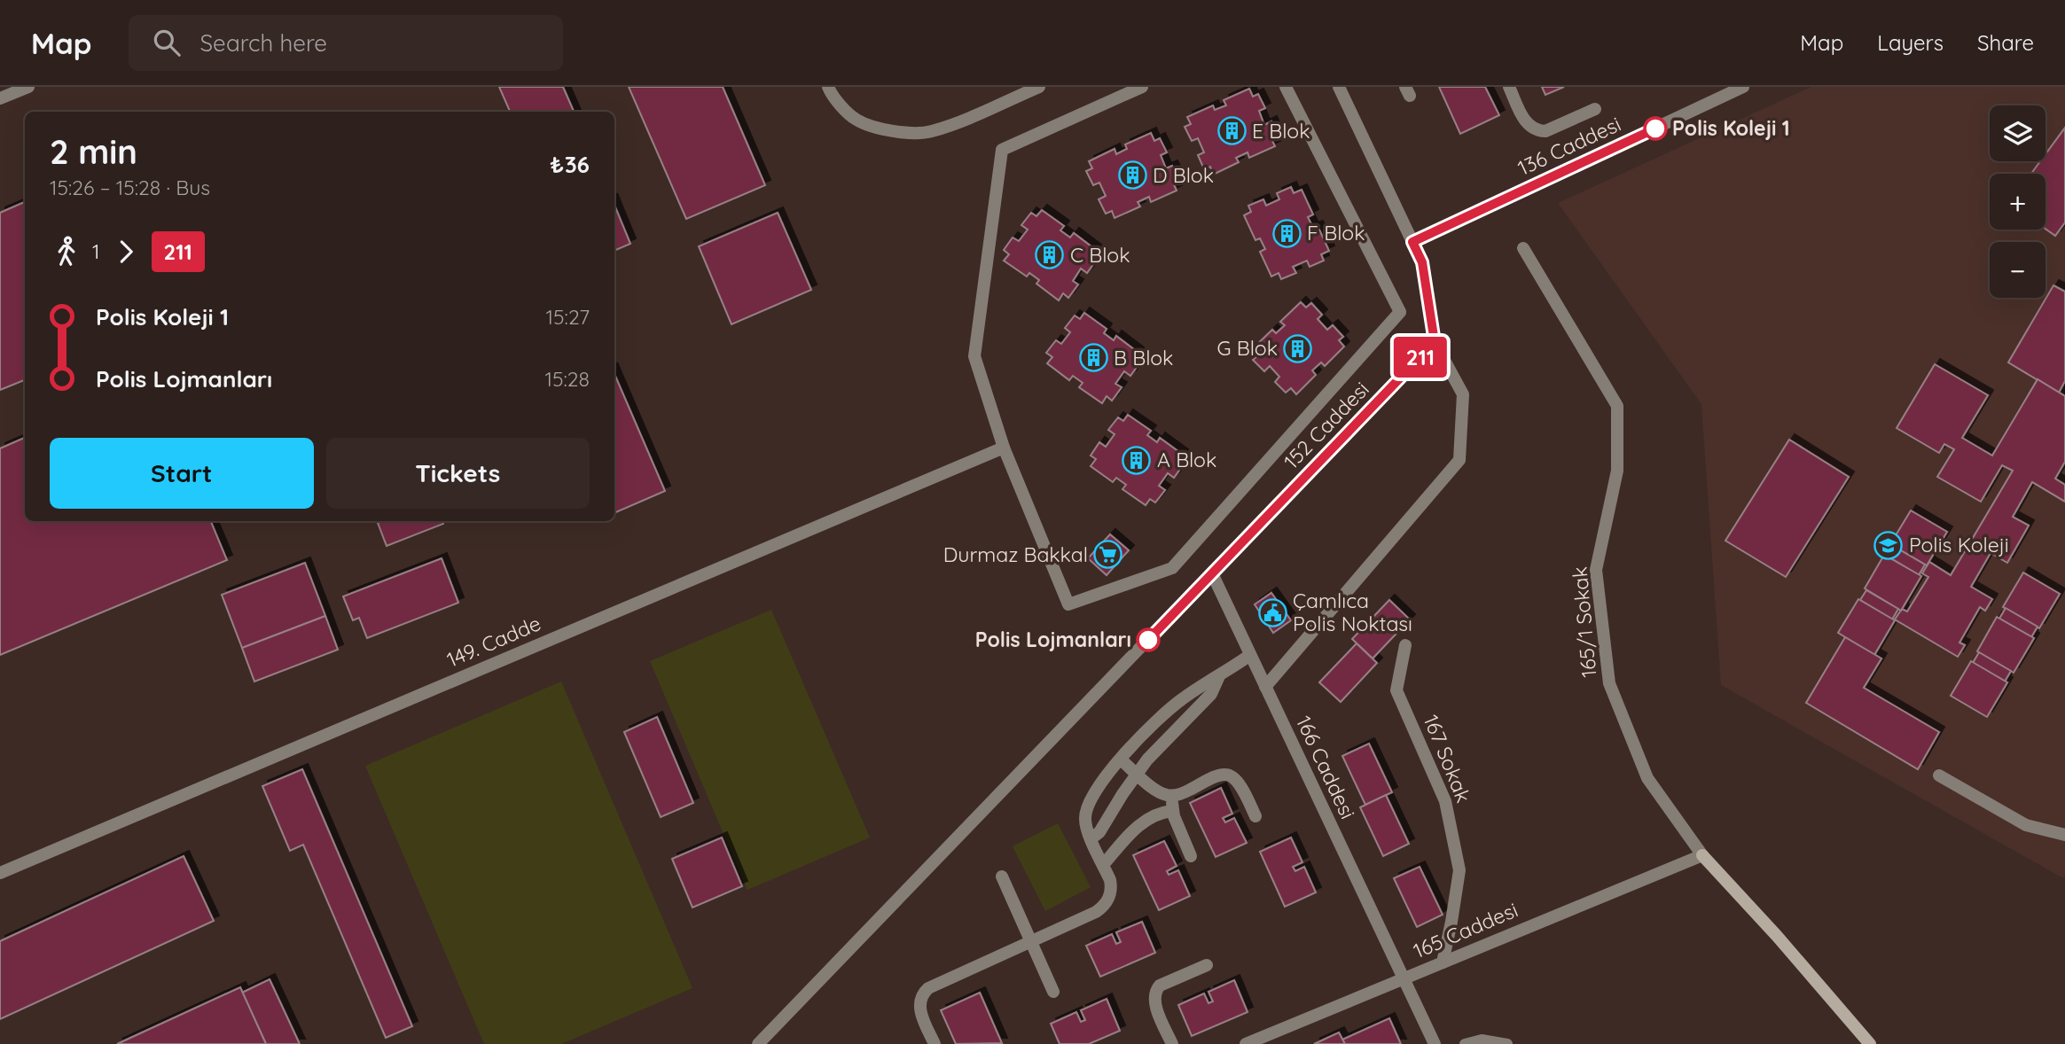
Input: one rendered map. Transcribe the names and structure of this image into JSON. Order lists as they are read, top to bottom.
{
  "streets": {
    "street": [
      "136 Caddesi",
      "152 Caddesi",
      "165/1 Sokak",
      "149. Cadde",
      "167 Sokak",
      "166 Caddesi",
      "165 Caddesi"
    ]
  },
  "crossings": [
    ["152 Caddesi", "166 Caddesi"],
    ["165/1 Sokak", "165 Caddesi"],
    ["167 Sokak", "165 Caddesi"],
    ["166 Caddesi", "165 Caddesi"]
  ],
  "places": {
    "other": ["Polis Koleji 1", "Polis Lojmanları"],
    "building": [
      "E Blok",
      "D Blok",
      "F Blok",
      "C Blok",
      "G Blok",
      "B Blok",
      "A Blok"
    ],
    "school or university": ["Polis Koleji"],
    "supermarket": ["Durmaz Bakkal"],
    "public building": ["Çamlıca Polis Noktası"]
  },
  "lines": ["bus line 211"],
  "page": {
    "header": "Map",
    "search": "Search here",
    "nav": ["Map", "Layers", "Share"],
    "on_map": "211",
    "map_buttons": ["+", "−"],
    "heading": ["2 min", "15:26 – 15:28 · Bus", "₺36"],
    "legs": ["1", "211"],
    "list": [
      {
        "name": "Polis Koleji 1",
        "value": "15:27"
      },
      {
        "name": "Polis Lojmanları",
        "value": "15:28"
      }
    ],
    "buttons": ["Start", "Tickets"]
  }
}
